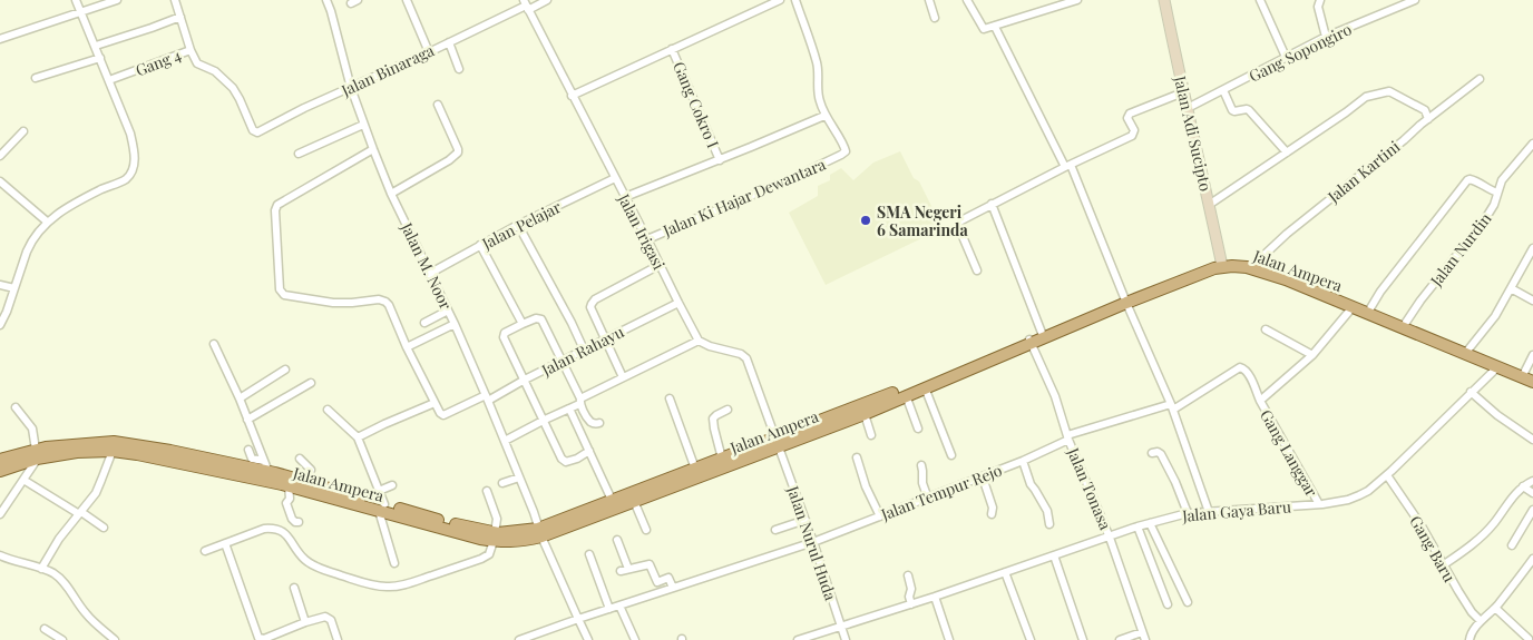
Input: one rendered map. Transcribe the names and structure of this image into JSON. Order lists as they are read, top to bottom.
{
  "streets": {
    "main road": ["Jalan Ampera"],
    "street": [
      "Gang Sopongiro",
      "Gang 4",
      "Jalan Binaraga",
      "Gang Cokro I",
      "Jalan Adi Sucipto",
      "Jalan Kartini",
      "Jalan Ki Hajar Dewantara",
      "Jalan Pelajar",
      "Jalan Irigasi",
      "Jalan Nurdin",
      "Jalan M. Noor",
      "Jalan Rahayu",
      "Gang Langgar",
      "Jalan Tonasa",
      "Jalan Tempur Rejo",
      "Jalan Gaya Baru",
      "Jalan Nurul Huda",
      "Gang Baru"
    ]
  },
  "crossings": [
    ["Gang Sopongiro", "Jalan Adi Sucipto"],
    ["Gang 4", "Jalan Binaraga"],
    ["Jalan Binaraga", "Jalan Irigasi"],
    ["Jalan Binaraga", "Jalan M. Noor"],
    ["Jalan Adi Sucipto", "Jalan Ampera"],
    ["Jalan Kartini", "Jalan Ampera"],
    ["Jalan Ki Hajar Dewantara", "Jalan Irigasi"],
    ["Jalan Pelajar", "Jalan Irigasi"],
    ["Jalan Pelajar", "Jalan M. Noor"],
    ["Jalan Irigasi", "Jalan Rahayu"],
    ["Jalan Nurdin", "Jalan Ampera"],
    ["Jalan M. Noor", "Jalan Ampera"],
    ["Jalan M. Noor", "Jalan Rahayu"],
    ["Jalan M. Noor", "Jalan Tempur Rejo"],
    ["Jalan Ampera", "Jalan Tonasa"],
    ["Jalan Ampera", "Jalan Gaya Baru"],
    ["Jalan Ampera", "Jalan Nurul Huda"],
    ["Gang Langgar", "Jalan Tempur Rejo"],
    ["Gang Langgar", "Jalan Gaya Baru"],
    ["Jalan Tonasa", "Jalan Tempur Rejo"],
    ["Jalan Tonasa", "Jalan Gaya Baru"],
    ["Jalan Tempur Rejo", "Jalan Nurul Huda"],
    ["Jalan Gaya Baru", "Jalan Nurul Huda"],
    ["Jalan Gaya Baru", "Gang Baru"]
  ],
  "places": ["SMA Negeri 6 Samarinda"]
}
